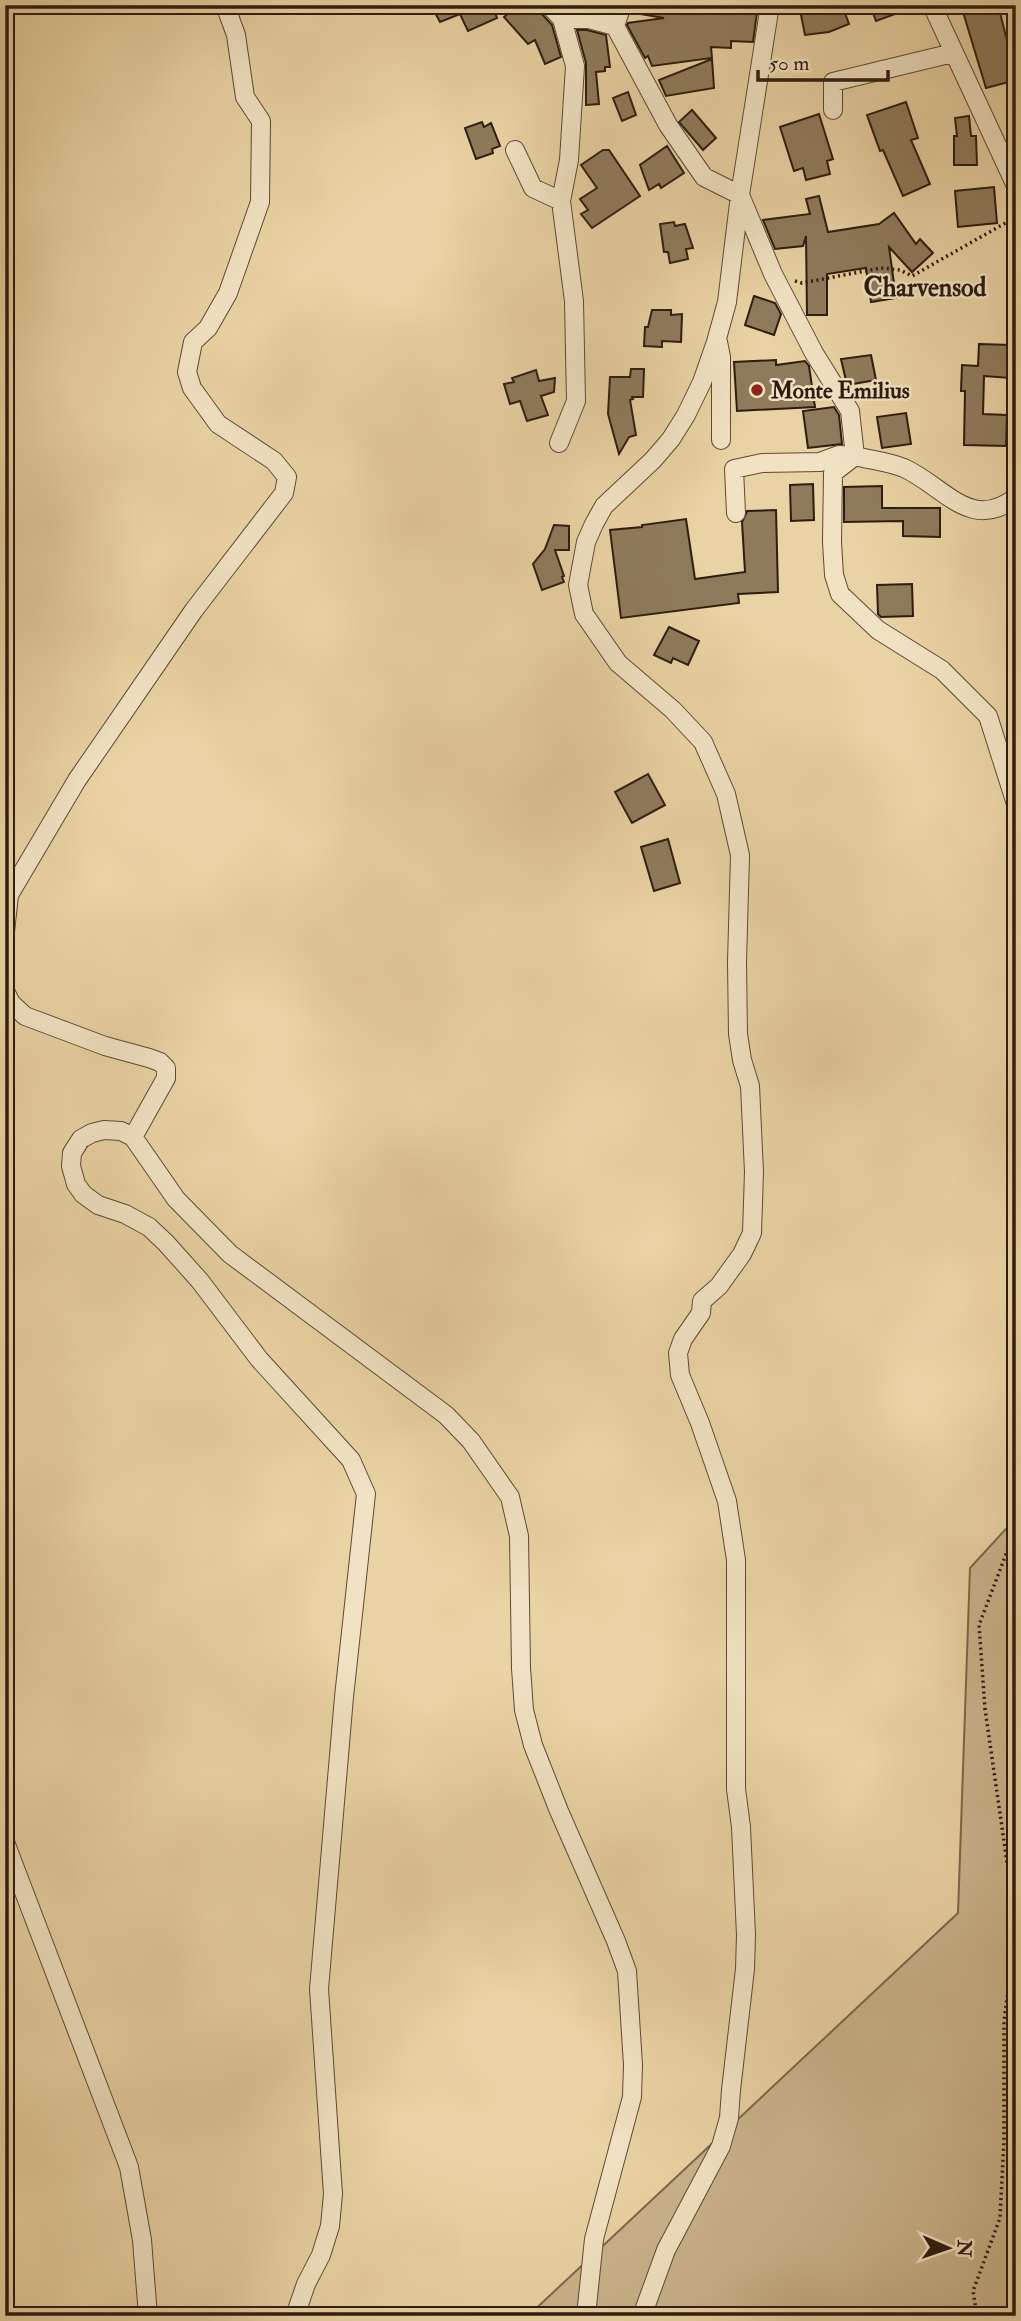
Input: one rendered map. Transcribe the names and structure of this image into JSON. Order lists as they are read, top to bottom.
{
  "districts": ["Charvensod"],
  "places": ["Monte Emilius"],
  "scale_bar": "50 m",
  "north": "right"
}
